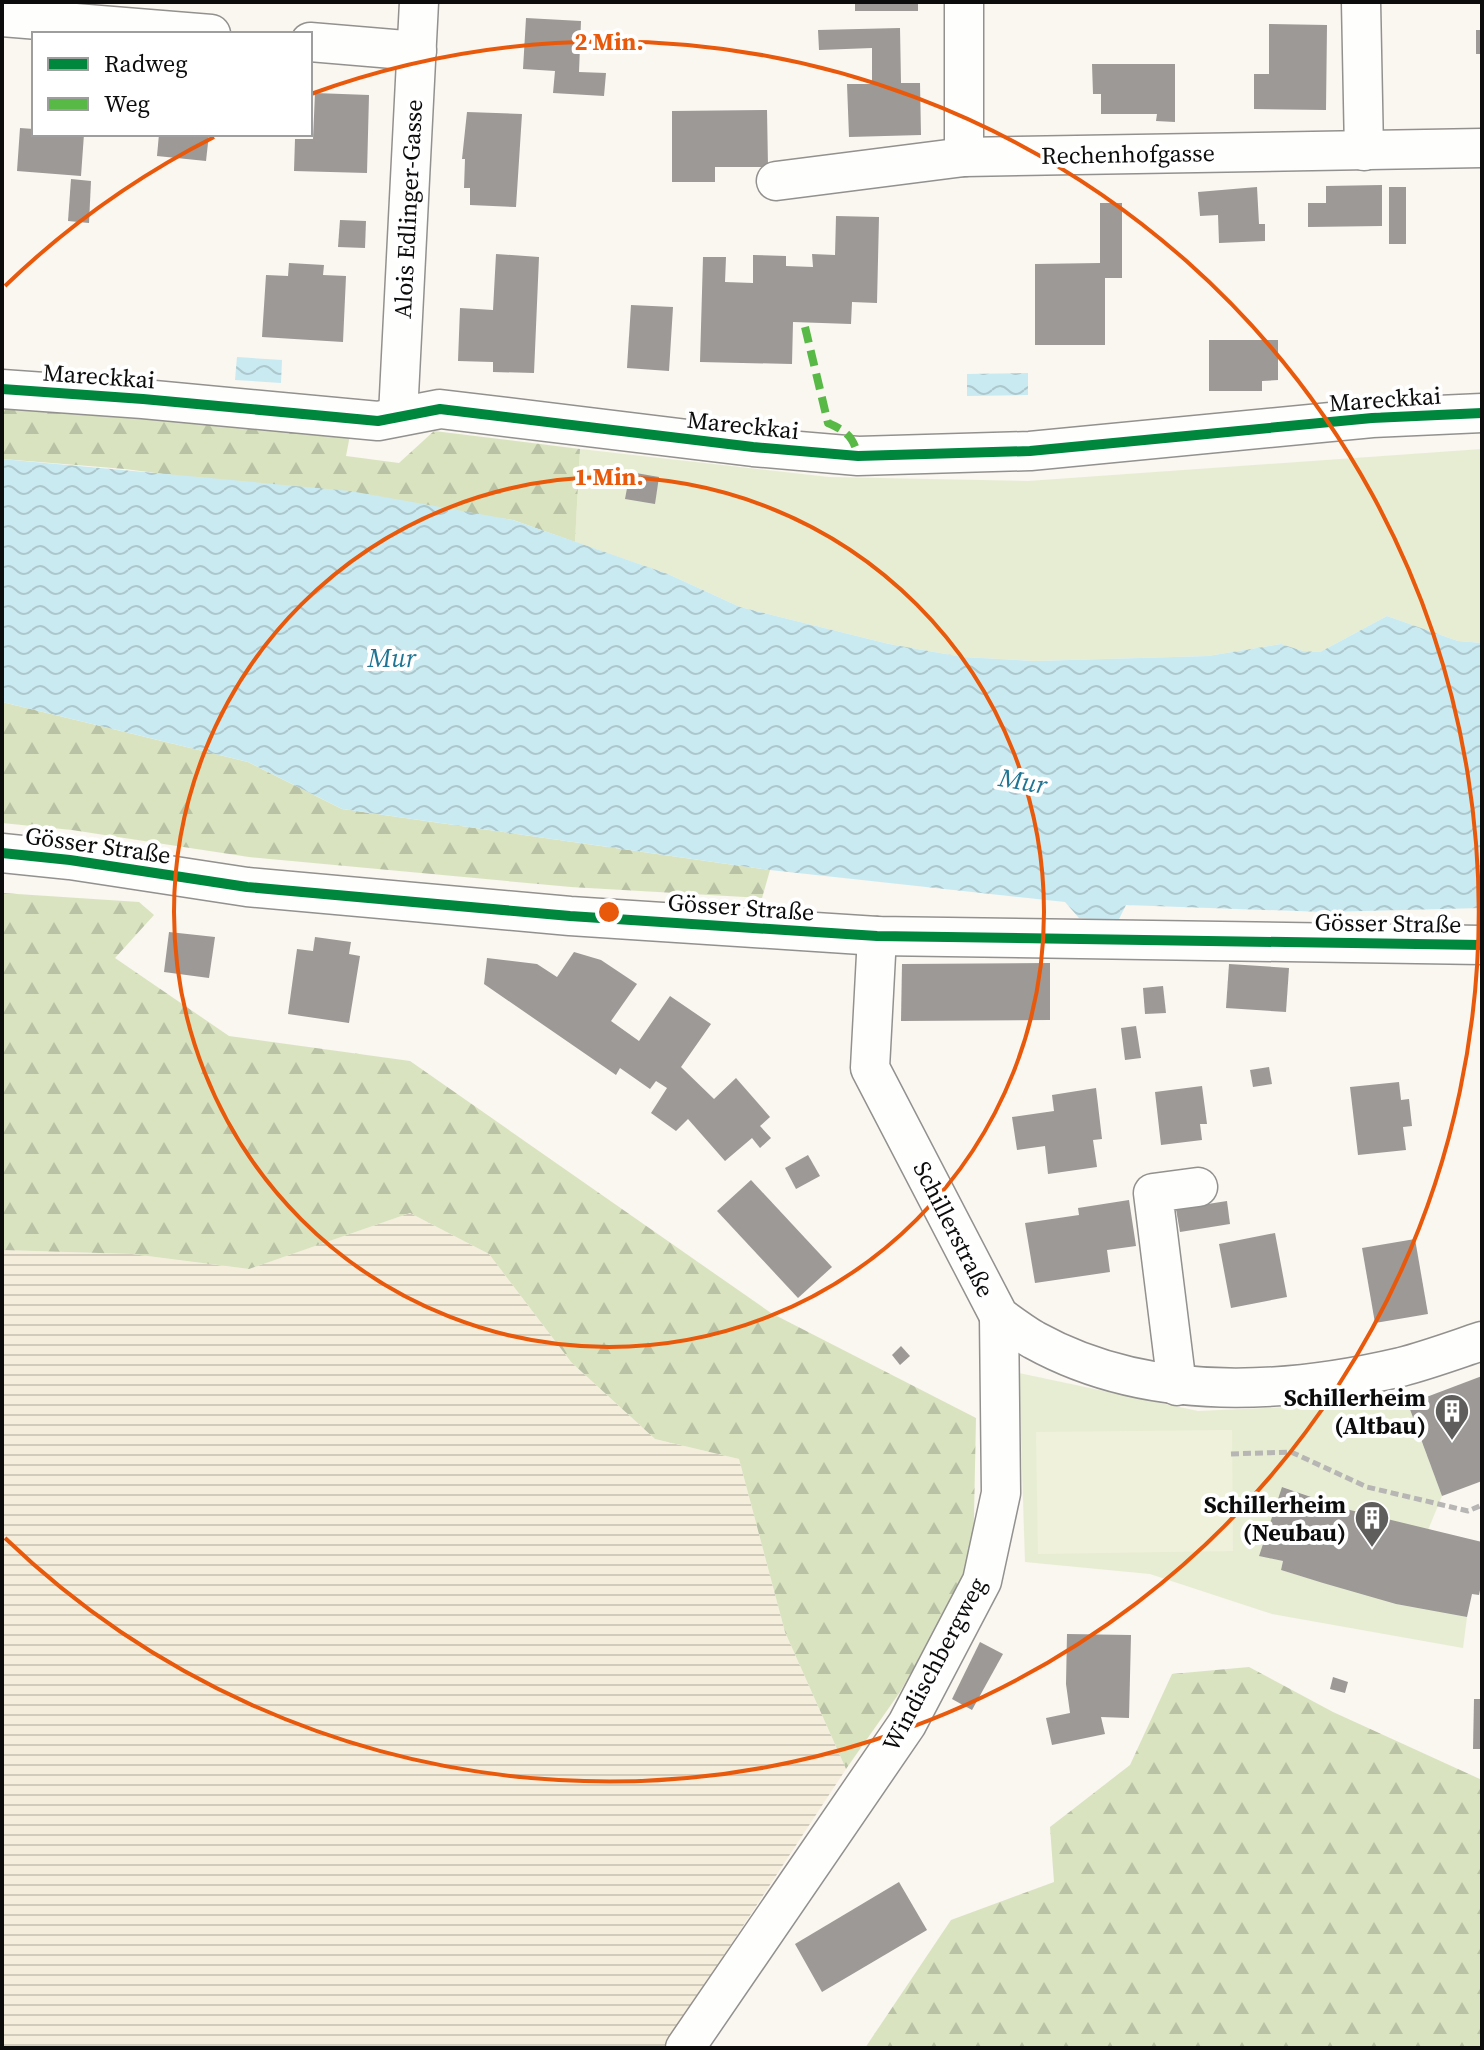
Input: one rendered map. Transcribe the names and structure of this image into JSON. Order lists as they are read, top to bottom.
{
  "streets": {
    "street": [
      "Rechenhofgasse",
      "Alois Edlinger-Gasse",
      "Mareckkai",
      "Gösser Straße",
      "Schillerstraße",
      "Windischbergweg"
    ]
  },
  "crossings": [
    ["Alois Edlinger-Gasse", "Mareckkai"],
    ["Gösser Straße", "Schillerstraße"],
    ["Schillerstraße", "Windischbergweg"]
  ],
  "water": ["Mur"],
  "places": {
    "building": ["Schillerheim (Altbau)", "Schillerheim (Neubau)"]
  },
  "legend": ["Radweg", "Weg"],
  "rings": ["2 Min.", "1 Min."]
}
